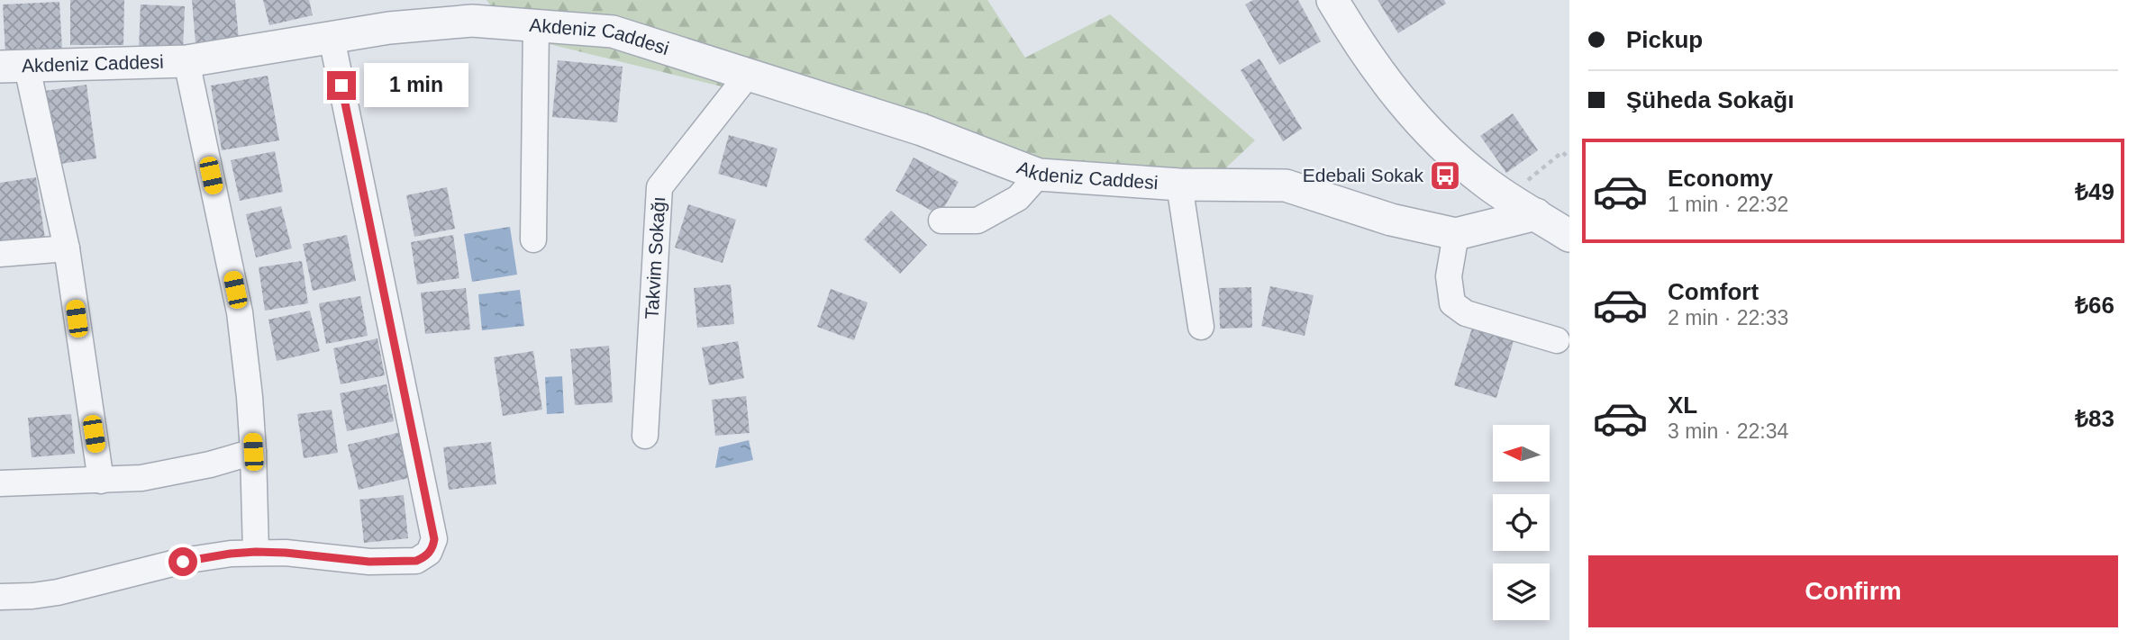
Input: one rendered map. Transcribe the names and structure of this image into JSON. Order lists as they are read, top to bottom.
{
  "streets": {
    "street": ["Akdeniz Caddesi", "Takvim Sokağı"]
  },
  "crossings": [
    ["Akdeniz Caddesi", "Takvim Sokağı"]
  ],
  "places": {
    "bus stop": ["Edebali Sokak"]
  },
  "north": "left",
  "page": {
    "banner": ["Pickup", "Şüheda Sokağı"],
    "bubble": "1 min",
    "list": [
      {
        "name": "Economy",
        "note": "1 min · 22:32",
        "value": "₺49"
      },
      {
        "name": "Comfort",
        "note": "2 min · 22:33",
        "value": "₺66"
      },
      {
        "name": "XL",
        "note": "3 min · 22:34",
        "value": "₺83"
      }
    ],
    "buttons": "Confirm"
  }
}
